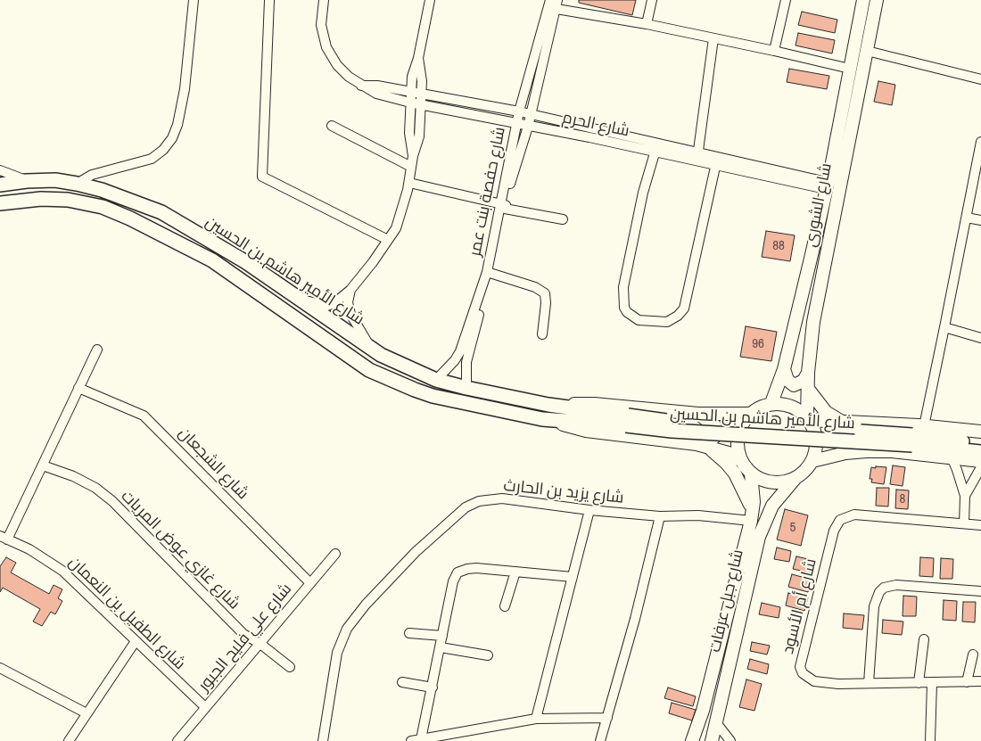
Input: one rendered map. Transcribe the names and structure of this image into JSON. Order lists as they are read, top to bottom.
{
  "streets": {
    "highway": ["شارع الأمير هاشم بن الحسين"],
    "main road": ["شارع الشورى", "شارع جبل عرفات"],
    "street": [
      "شارع الحرم",
      "شارع حفصة بنت عمر",
      "شارع الشجعان",
      "شارع يزيد بن الحارث",
      "شارع غازي عوض المريات",
      "شارع أم الأسود",
      "شارع الطفيل بن النعمان",
      "شارع علي فليح الجبور"
    ]
  },
  "crossings": [
    ["شارع الحرم", "شارع حفصة بنت عمر"],
    ["شارع الحرم", "شارع الشورى"],
    ["شارع حفصة بنت عمر", "شارع الأمير هاشم بن الحسين"],
    ["شارع الشورى", "شارع الأمير هاشم بن الحسين"],
    ["شارع الشورى", "شارع جبل عرفات"],
    ["شارع الأمير هاشم بن الحسين", "شارع جبل عرفات"],
    ["شارع الشجعان", "شارع علي فليح الجبور"],
    ["شارع يزيد بن الحارث", "شارع جبل عرفات"],
    ["شارع غازي عوض المريات", "شارع علي فليح الجبور"],
    ["شارع الطفيل بن النعمان", "شارع علي فليح الجبور"]
  ],
  "house_numbers": [
    "88",
    "96",
    "8",
    "5"
  ]
}
